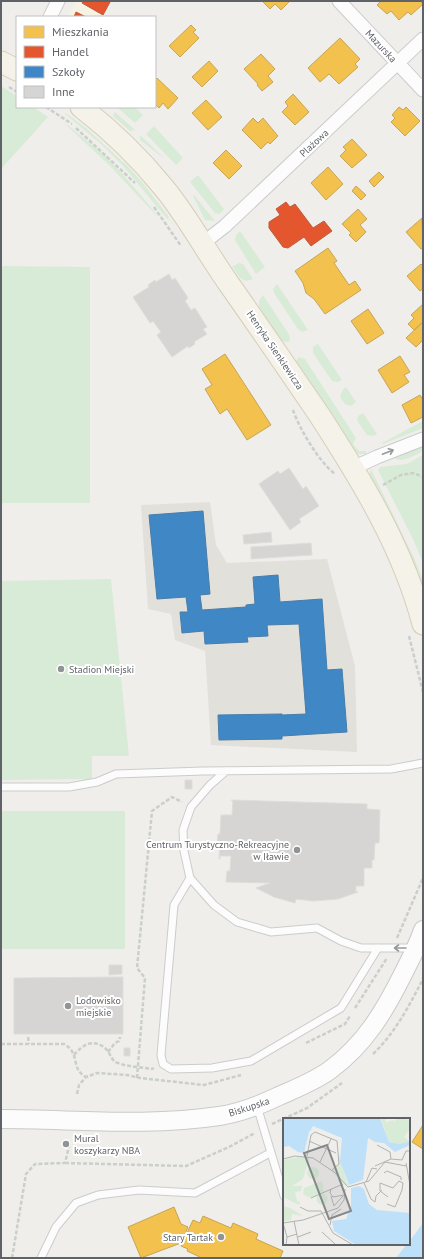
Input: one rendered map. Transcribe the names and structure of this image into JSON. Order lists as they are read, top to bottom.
{
  "streets": {
    "main road": ["Henryka Sienkiewicza"],
    "street": ["Mazurska", "Plażowa", "Biskupska"]
  },
  "crossings": [
    ["Mazurska", "Plażowa"],
    ["Plażowa", "Henryka Sienkiewicza"]
  ],
  "places": [
    "Stadion Miejski",
    "Centrum Turystyczno-Rekreacyjne w Iławie",
    "Lodowisko miejskie",
    "Mural koszykarzy NBA",
    "Stary Tartak"
  ],
  "legend": [
    "Mieszkania",
    "Handel",
    "Szkoły",
    "Inne"
  ]
}
